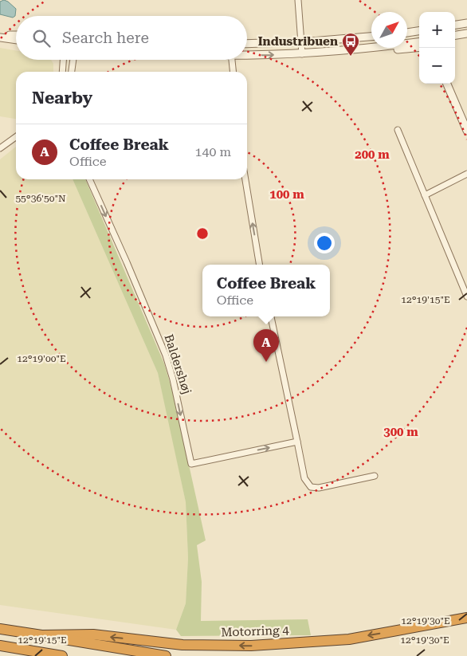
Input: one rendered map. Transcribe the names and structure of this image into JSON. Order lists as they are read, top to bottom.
{
  "streets": {
    "highway": ["Motorring 4"],
    "street": ["Baldershøj"]
  },
  "one_way": ["Baldershøj"],
  "places": {
    "bus stop": ["Industribuen"]
  },
  "north": "top right",
  "page": {
    "map_buttons": ["+", "−"],
    "search": "Search here",
    "heading": "Nearby",
    "list": [
      {
        "mark": "A",
        "name": "Coffee Break",
        "note": "Office",
        "value": "140 m"
      }
    ],
    "popup": ["Coffee Break", "Office"],
    "pins": "A"
  },
  "coordinates": [
    "55°36'50\"N",
    "12°19'15\"E",
    "12°19'00\"E",
    "12°19'30\"E"
  ],
  "rings": ["200 m", "100 m", "300 m"]
}
